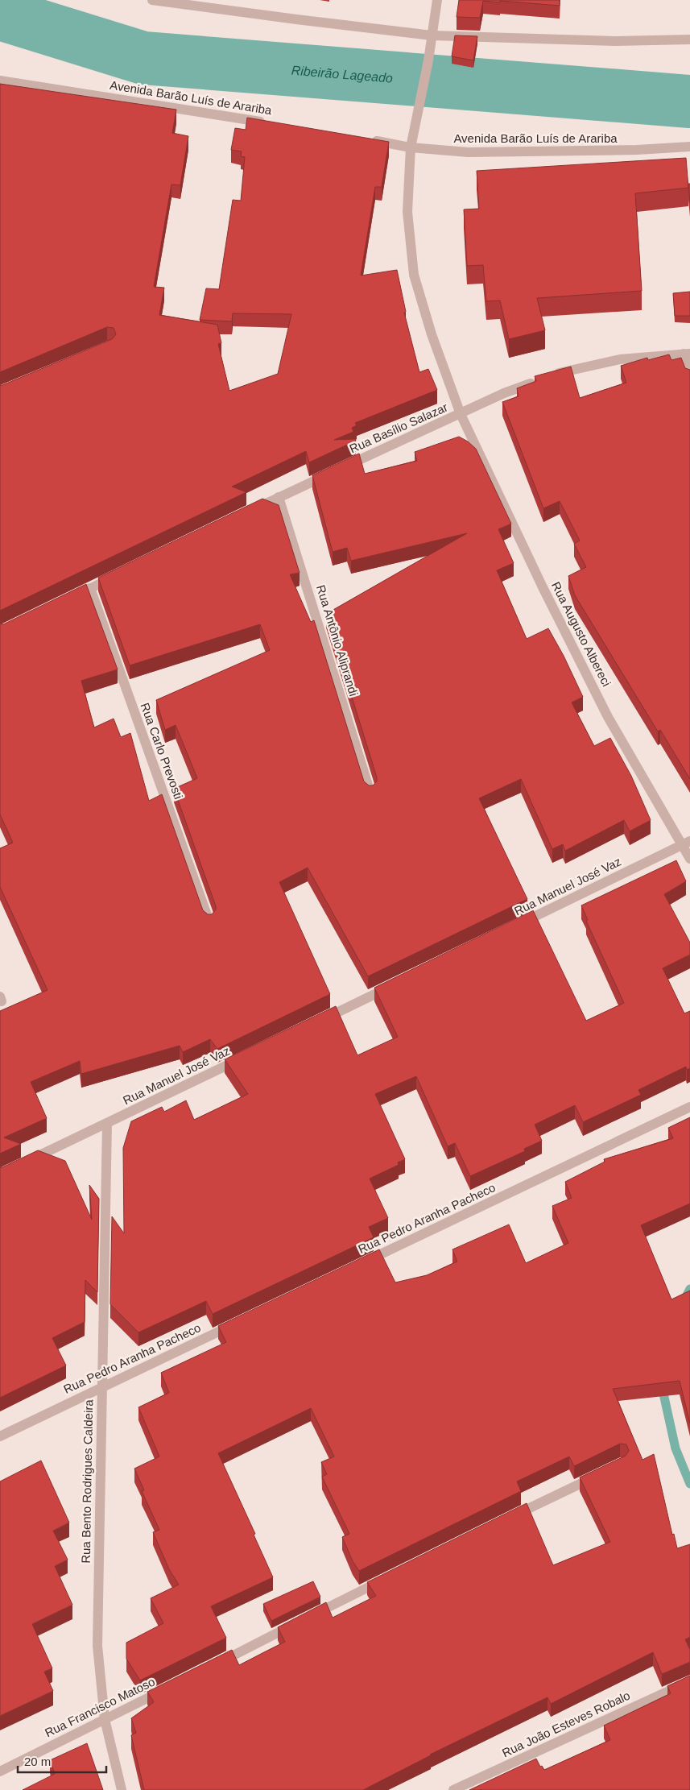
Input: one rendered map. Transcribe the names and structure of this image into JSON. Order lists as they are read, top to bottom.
{
  "streets": {
    "street": [
      "Avenida Barão Luís de Arariba",
      "Rua Basílio Salazar",
      "Rua Augusto Albereci",
      "Rua Antônio Aliprandi",
      "Rua Carlo Prevosti",
      "Rua Manuel José Vaz",
      "Rua Pedro Aranha Pacheco",
      "Rua Bento Rodrigues Caldeira",
      "Rua Francisco Matoso",
      "Rua João Esteves Robalo"
    ]
  },
  "crossings": [
    ["Avenida Barão Luís de Arariba", "Rua Augusto Albereci"],
    ["Rua Basílio Salazar", "Rua Augusto Albereci"],
    ["Rua Basílio Salazar", "Rua Antônio Aliprandi"],
    ["Rua Augusto Albereci", "Rua Manuel José Vaz"],
    ["Rua Manuel José Vaz", "Rua Bento Rodrigues Caldeira"],
    ["Rua Pedro Aranha Pacheco", "Rua Bento Rodrigues Caldeira"],
    ["Rua Bento Rodrigues Caldeira", "Rua Francisco Matoso"]
  ],
  "water": ["Ribeirão Lageado"],
  "scale_bar": "20 m"
}
